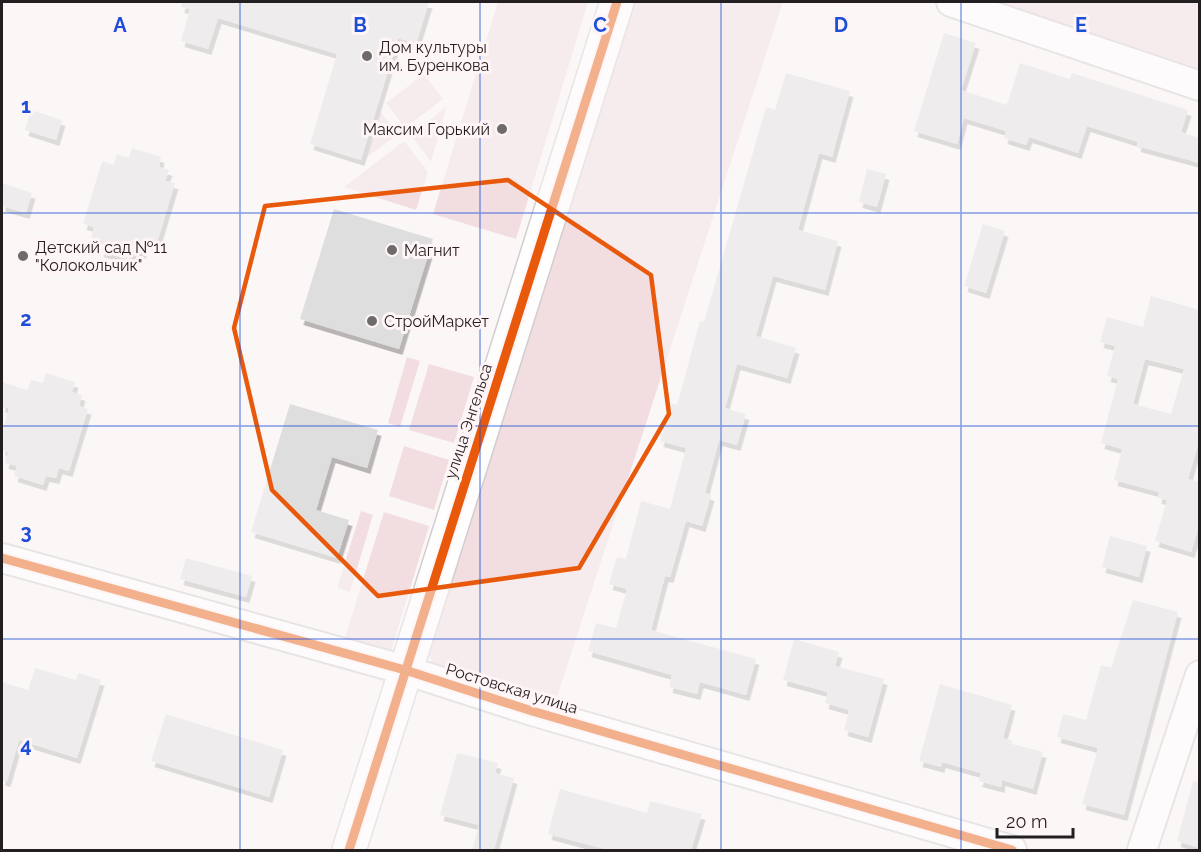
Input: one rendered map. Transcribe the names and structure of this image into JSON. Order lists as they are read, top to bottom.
{
  "streets": {
    "street": ["улица Энгельса", "Ростовская улица"]
  },
  "crossings": [
    ["улица Энгельса", "Ростовская улица"]
  ],
  "places": [
    "Дом культуры им. Буренкова",
    "Максим Горький",
    "Магнит",
    "Детский сад №11 \"Колокольчик\"",
    "СтройМаркет"
  ],
  "scale_bar": "20 m",
  "grid": {
    "columns": [
      "A",
      "B",
      "C",
      "D",
      "E"
    ],
    "rows": [
      "1",
      "2",
      "3",
      "4"
    ]
  }
}
